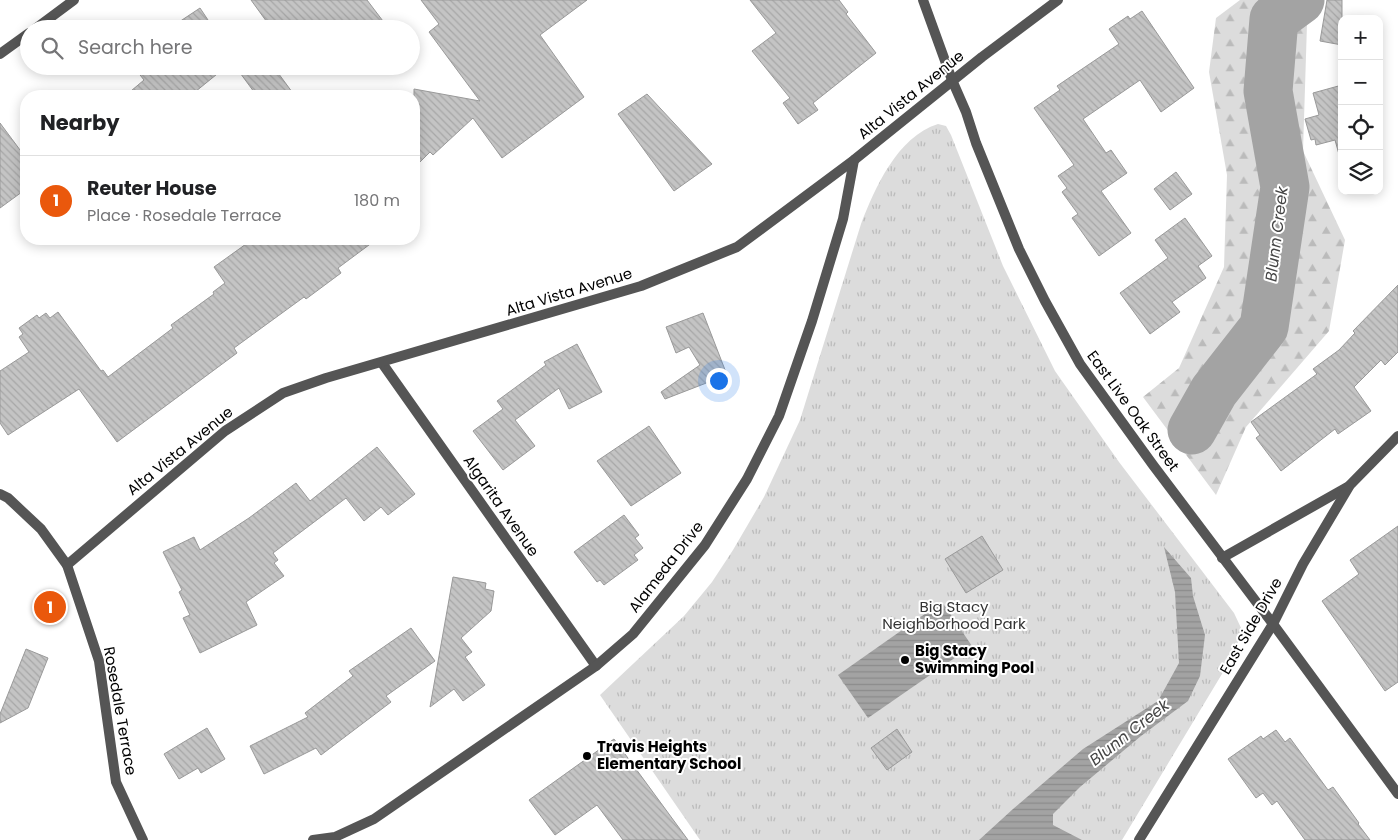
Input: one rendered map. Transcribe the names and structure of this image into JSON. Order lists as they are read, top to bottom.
{
  "streets": {
    "street": [
      "Alta Vista Avenue",
      "East Live Oak Street",
      "Algarita Avenue",
      "Alameda Drive",
      "East Side Drive",
      "Rosedale Terrace"
    ]
  },
  "crossings": [
    ["Alta Vista Avenue", "East Live Oak Street"],
    ["Alta Vista Avenue", "Algarita Avenue"],
    ["Alta Vista Avenue", "Alameda Drive"],
    ["Alta Vista Avenue", "Rosedale Terrace"],
    ["East Live Oak Street", "East Side Drive"],
    ["Algarita Avenue", "Alameda Drive"]
  ],
  "water": ["Blunn Creek"],
  "parks": ["Big Stacy Neighborhood Park"],
  "places": ["Big Stacy Swimming Pool", "Travis Heights Elementary School"],
  "page": {
    "map_buttons": ["+", "−"],
    "search": "Search here",
    "heading": "Nearby",
    "list": [
      {
        "mark": "1",
        "name": "Reuter House",
        "note": "Place · Rosedale Terrace",
        "value": "180 m"
      }
    ],
    "pins": "1"
  }
}
